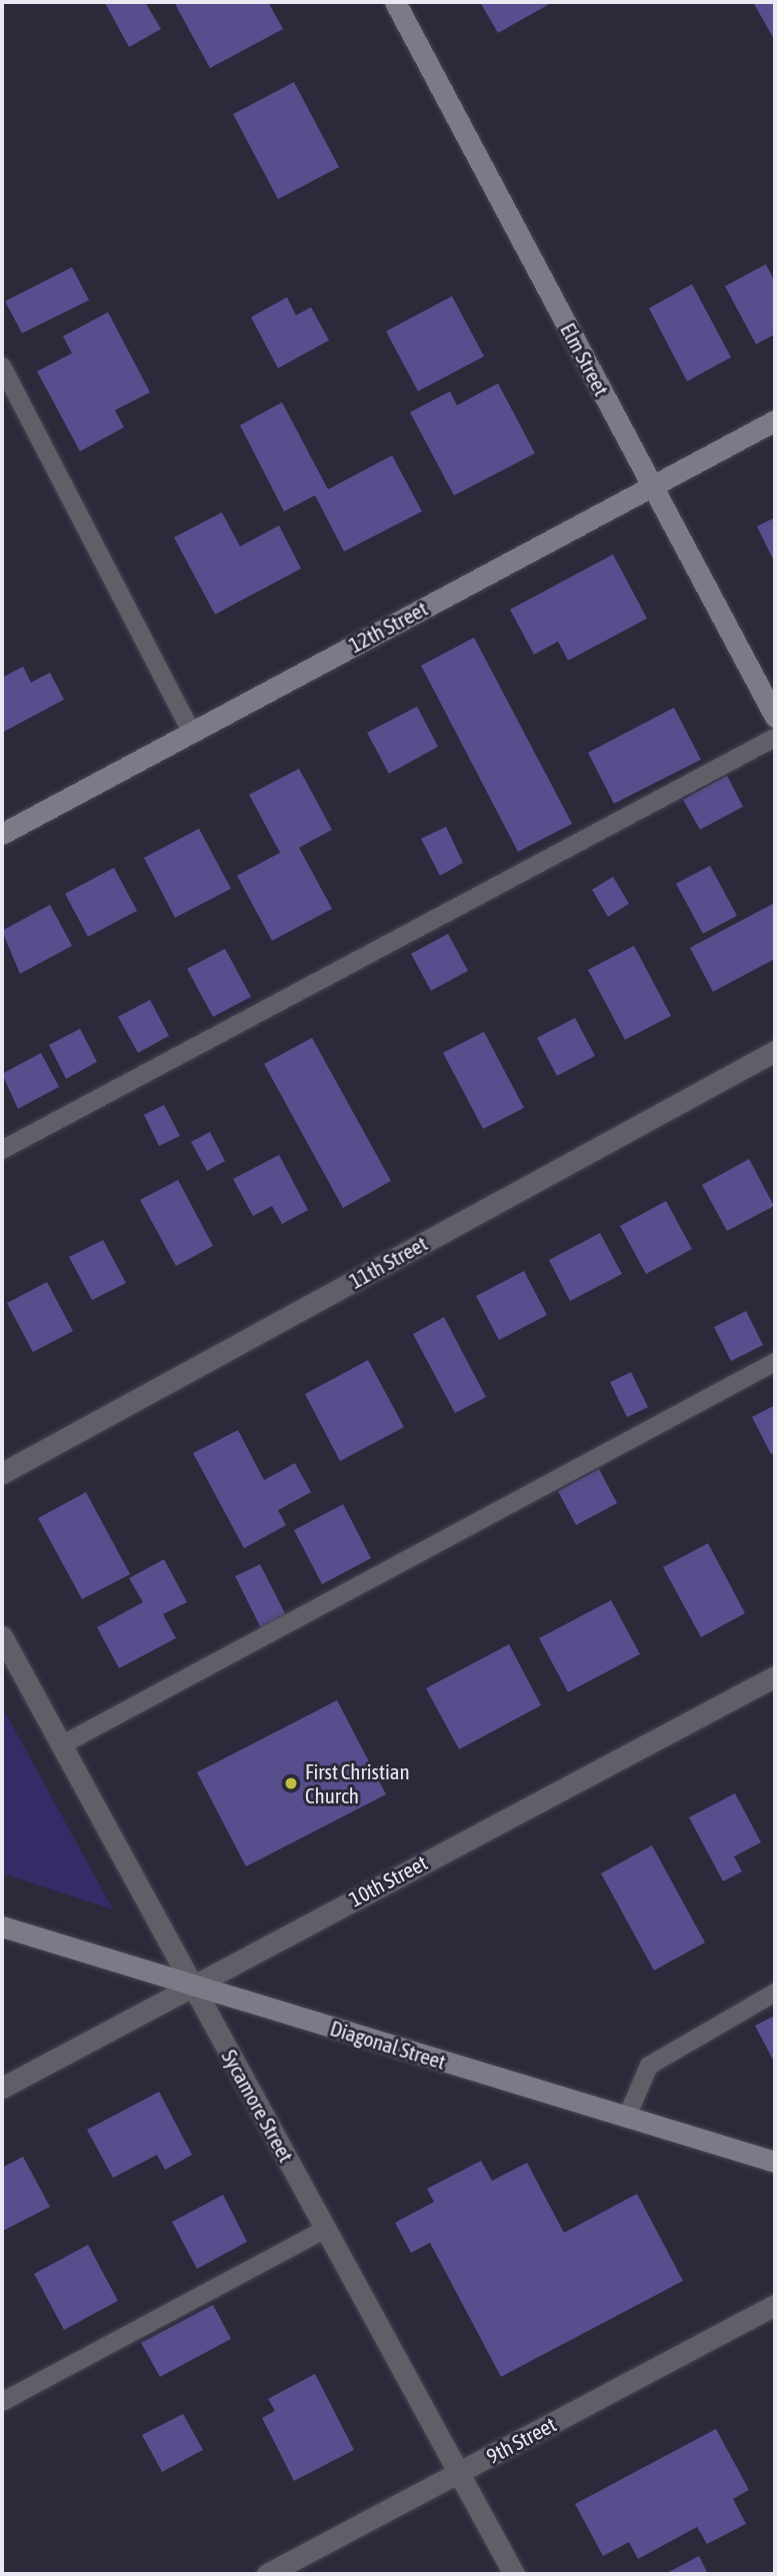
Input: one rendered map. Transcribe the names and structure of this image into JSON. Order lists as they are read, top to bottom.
{
  "streets": {
    "main road": ["Elm Street", "12th Street", "Diagonal Street"],
    "street": [
      "11th Street",
      "10th Street",
      "Sycamore Street",
      "9th Street"
    ]
  },
  "crossings": [
    ["Elm Street", "12th Street"],
    ["10th Street", "Diagonal Street"],
    ["10th Street", "Sycamore Street"],
    ["Diagonal Street", "Sycamore Street"],
    ["Sycamore Street", "9th Street"]
  ],
  "places": ["First Christian Church"]
}
